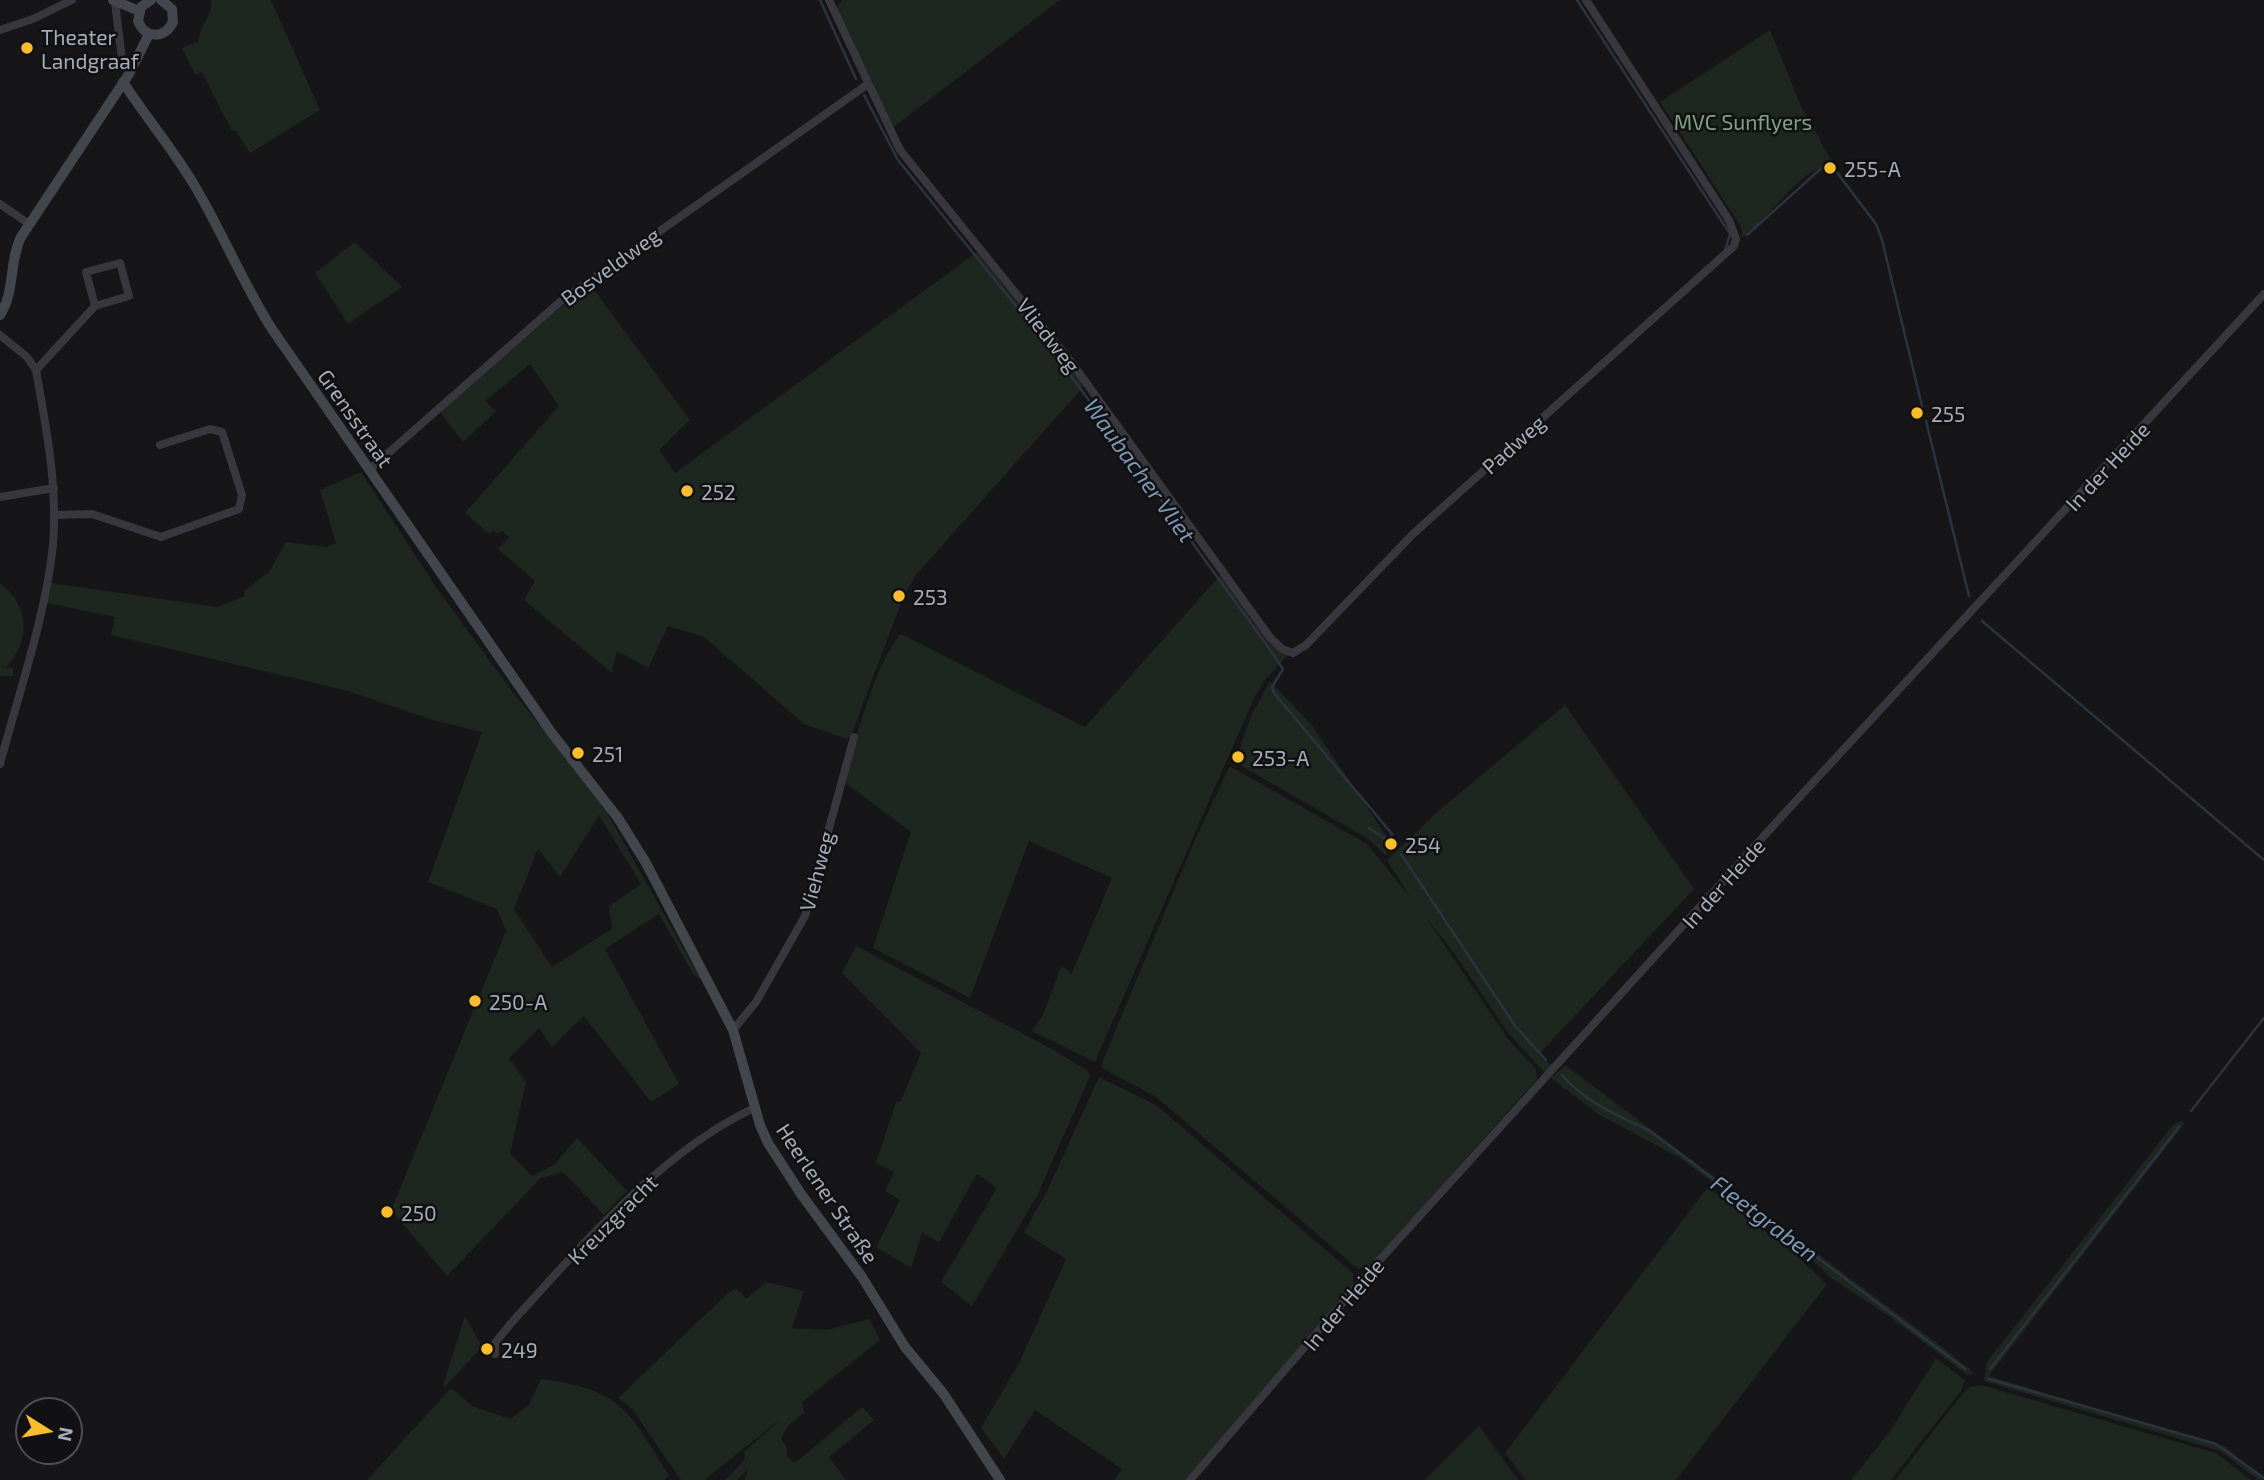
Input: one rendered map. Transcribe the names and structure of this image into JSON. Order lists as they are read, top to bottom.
{
  "streets": {
    "main road": ["Grensstraat", "Heerlener Straße"],
    "street": [
      "Bosveldweg",
      "Vliedweg",
      "Padweg",
      "In der Heide",
      "Viehweg",
      "Kreuzgracht"
    ]
  },
  "crossings": [
    ["Bosveldweg", "Vliedweg"],
    ["Bosveldweg", "Grensstraat"],
    ["Vliedweg", "Padweg"],
    ["Grensstraat", "Heerlener Straße"],
    ["Viehweg", "Heerlener Straße"],
    ["Heerlener Straße", "Kreuzgracht"]
  ],
  "water": ["Waubacher Vliet", "Fleetgraben"],
  "parks": ["MVC Sunflyers"],
  "places": [
    "Theater Landgraaf",
    "255-A",
    "255",
    "252",
    "253",
    "251",
    "253-A",
    "254",
    "250-A",
    "250",
    "249"
  ],
  "north": "right"
}
